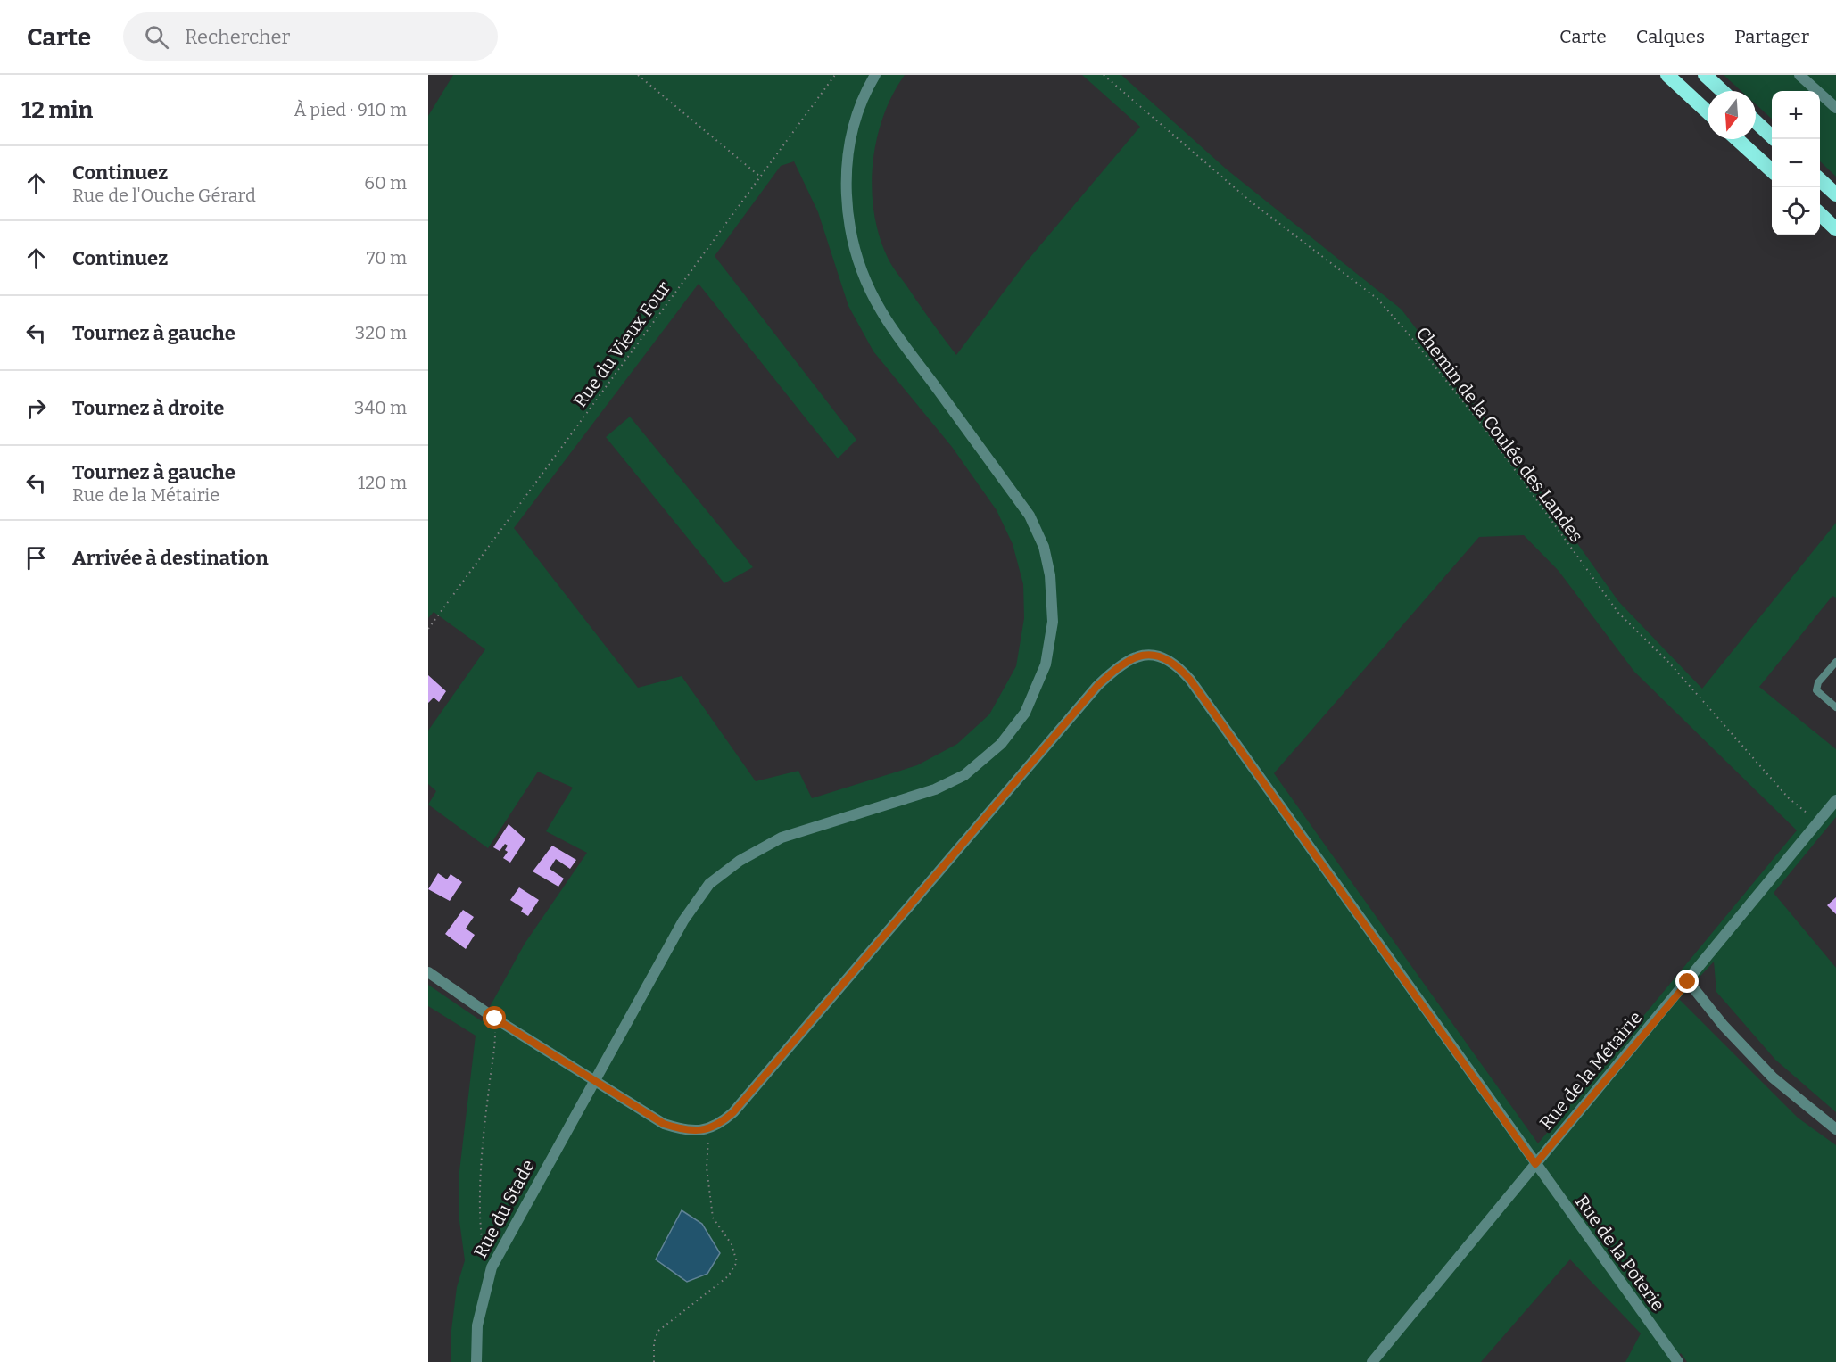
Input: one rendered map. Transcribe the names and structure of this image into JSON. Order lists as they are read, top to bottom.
{
  "streets": {
    "street": ["Rue de la Métairie", "Rue du Stade", "Rue de la Poterie"],
    "path": ["Rue du Vieux Four", "Chemin de la Coulée des Landes"]
  },
  "crossings": [
    ["Chemin de la Coulée des Landes", "Rue de la Métairie"],
    ["Rue de la Métairie", "Rue de la Poterie"]
  ],
  "north": "bottom",
  "page": {
    "header": "Carte",
    "search": "Rechercher",
    "nav": ["Carte", "Calques", "Partager"],
    "heading": ["12 min", "À pied · 910 m"],
    "map_buttons": ["+", "−"],
    "list": [
      ["Continuez", "Rue de l'Ouche Gérard", "60 m"],
      ["Continuez", "70 m"],
      ["Tournez à gauche", "320 m"],
      ["Tournez à droite", "340 m"],
      ["Tournez à gauche", "Rue de la Métairie", "120 m"],
      "Arrivée à destination"
    ]
  }
}
